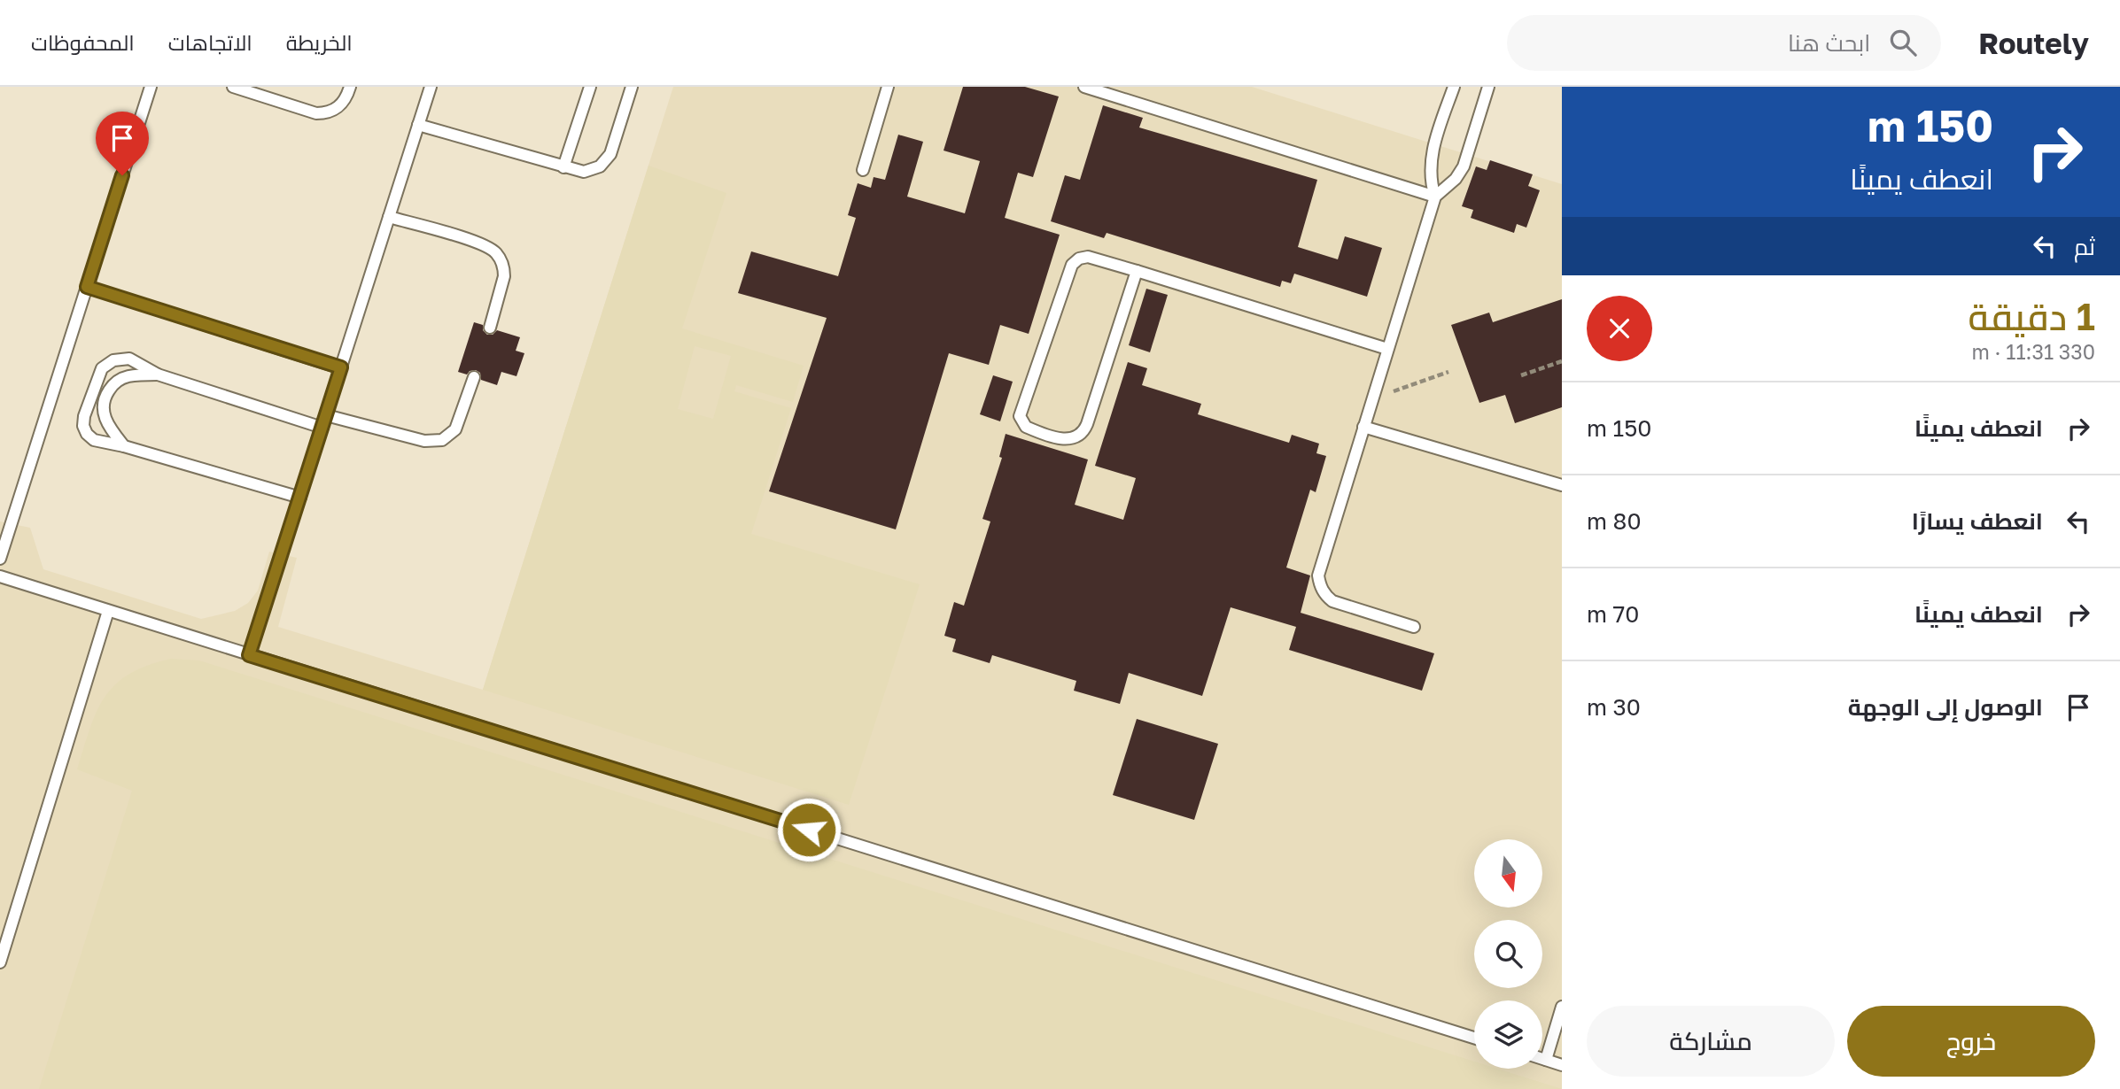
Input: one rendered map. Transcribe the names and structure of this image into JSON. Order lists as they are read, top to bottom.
{
  "north": "bottom",
  "page": {
    "header": "Routely",
    "search": "ابحث هنا",
    "nav": ["الخريطة", "الاتجاهات", "المحفوظات"],
    "turn": ["150 m", "انعطف يمينًا"],
    "then": "ثم",
    "heading": ["1 دقيقة", "330 m · 11:31"],
    "list": [
      {
        "name": "انعطف يمينًا",
        "value": "150 m"
      },
      {
        "name": "انعطف يسارًا",
        "value": "80 m"
      },
      {
        "name": "انعطف يمينًا",
        "value": "70 m"
      },
      {
        "name": "الوصول إلى الوجهة",
        "value": "30 m"
      }
    ],
    "buttons": ["خروج", "مشاركة"]
  }
}
